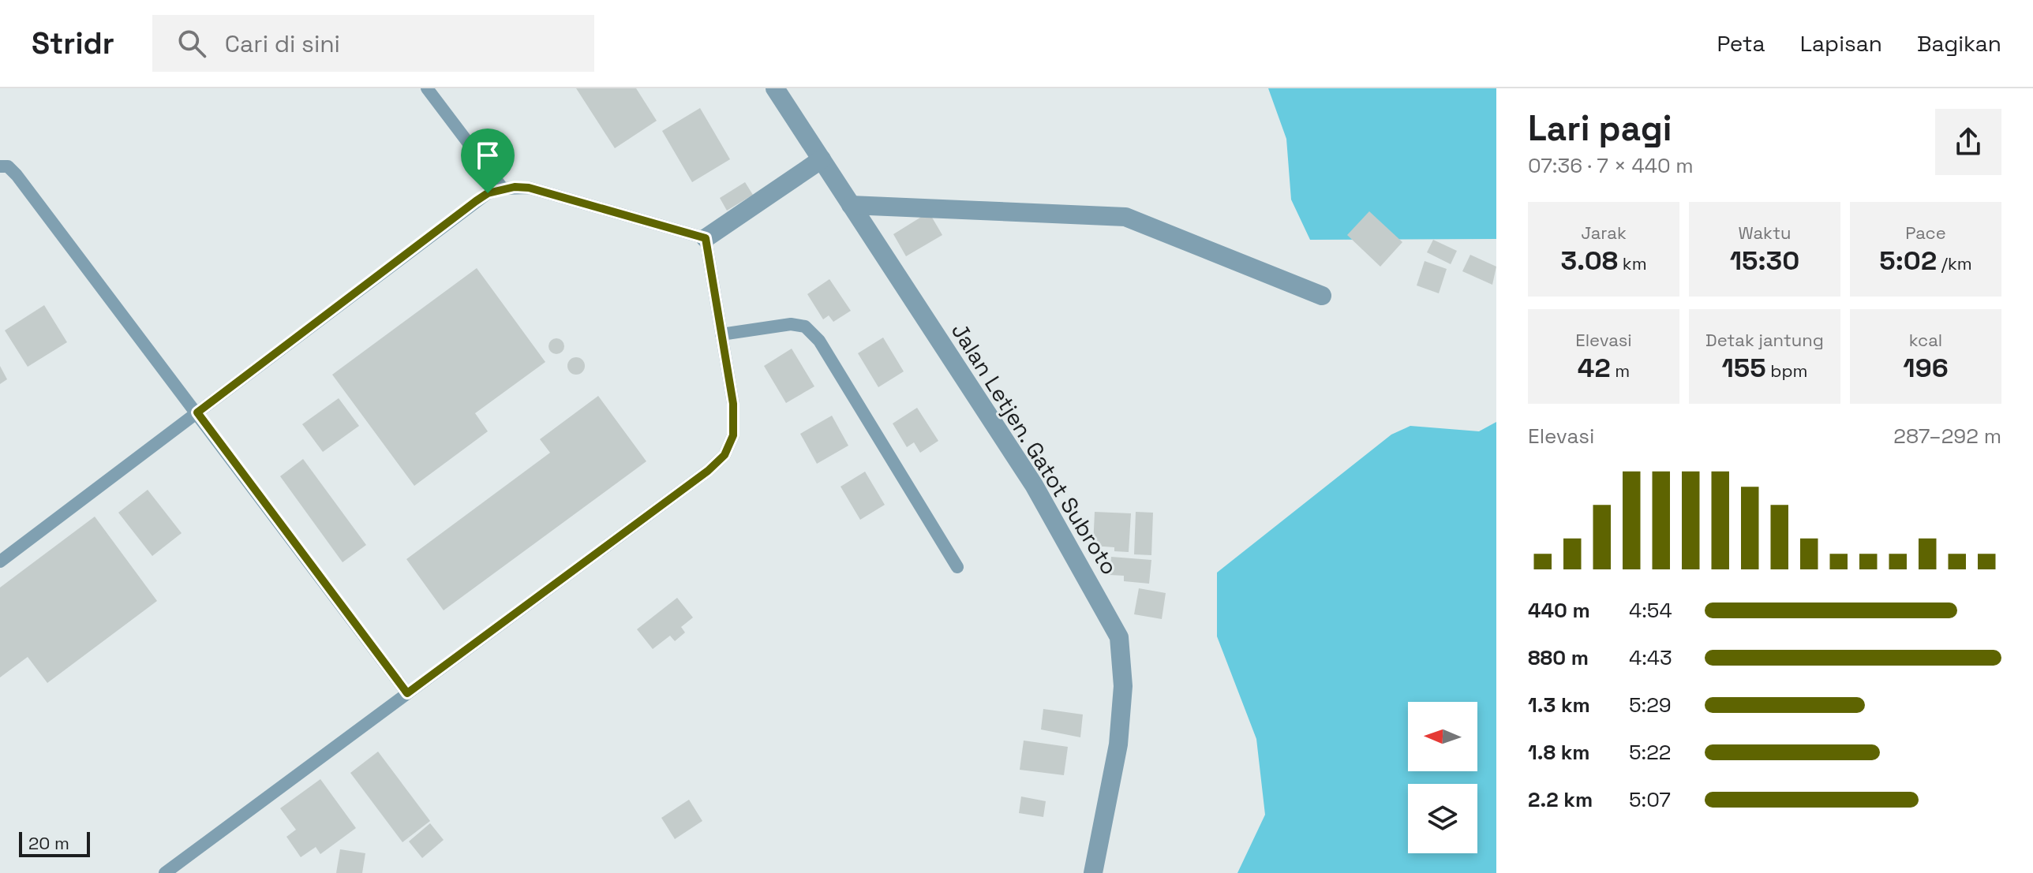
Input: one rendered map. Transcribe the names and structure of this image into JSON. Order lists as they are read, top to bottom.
{
  "streets": {
    "street": ["Jalan Letjen. Gatot Subroto"]
  },
  "scale_bar": "20 m",
  "north": "left",
  "page": {
    "header": "Stridr",
    "search": "Cari di sini",
    "nav": ["Peta", "Lapisan", "Bagikan"],
    "heading": ["Lari pagi", "07:36 · 7 × 440 m"],
    "stats": [
      ["Jarak", "3.08 km"],
      ["Waktu", "15:30"],
      ["Pace", "5:02 /km"],
      ["Elevasi", "42 m"],
      ["Detak jantung", "155 bpm"],
      ["kcal", "196"]
    ],
    "chart": ["Elevasi", "287–292 m"],
    "list": [
      {
        "name": "440 m",
        "note": "4:54"
      },
      {
        "name": "880 m",
        "note": "4:43"
      },
      {
        "name": "1.3 km",
        "note": "5:29"
      },
      {
        "name": "1.8 km",
        "note": "5:22"
      },
      {
        "name": "2.2 km",
        "note": "5:07"
      }
    ],
    "scale": "20 m"
  }
}
